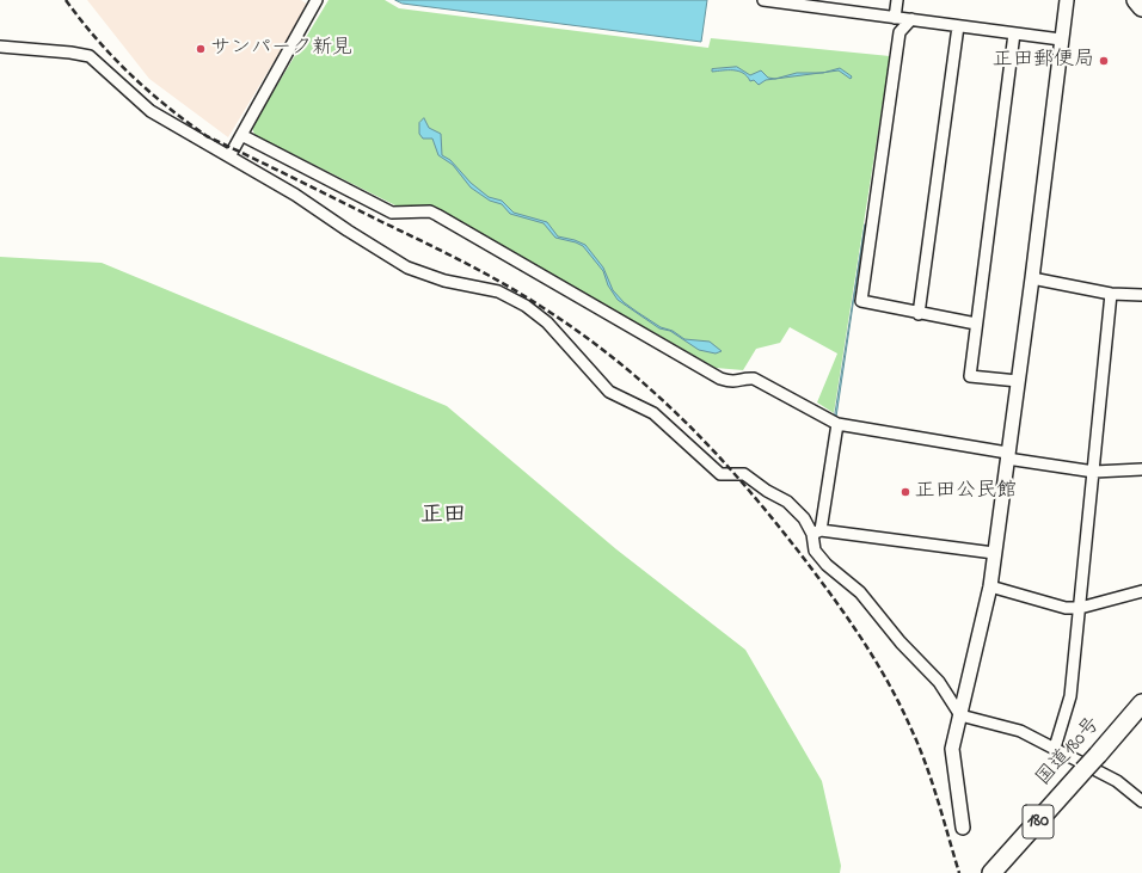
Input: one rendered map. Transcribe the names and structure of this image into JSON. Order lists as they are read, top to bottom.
{
  "streets": {
    "highway": ["国道180号", "180"]
  },
  "districts": ["正田"],
  "places": ["サンパーク新見", "正田郵便局", "正田公民館"]
}
